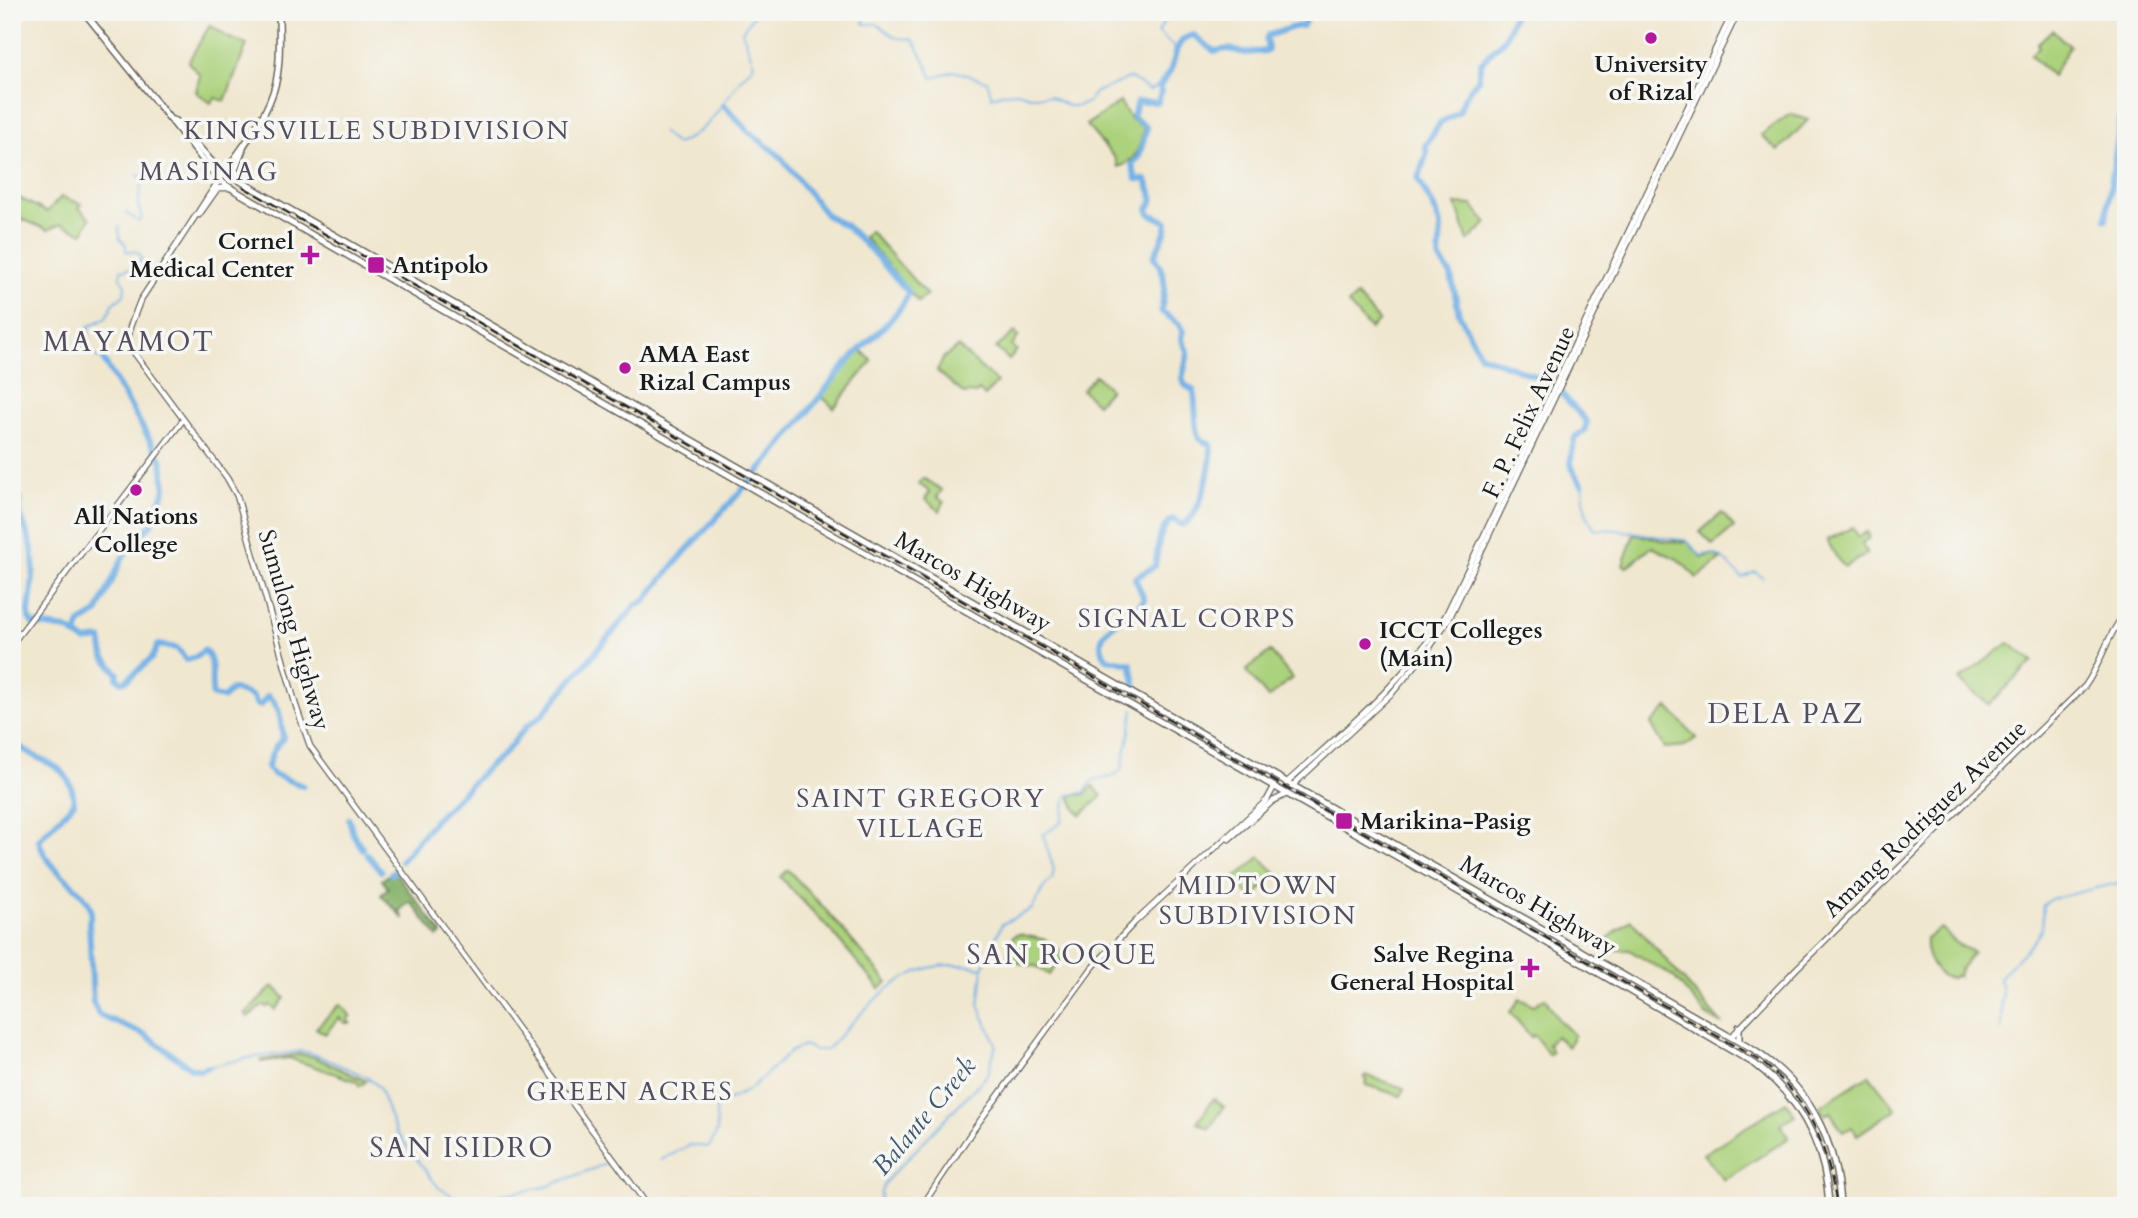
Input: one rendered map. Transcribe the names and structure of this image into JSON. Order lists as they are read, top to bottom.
{
  "streets": {
    "main road": [
      "F. P. Felix Avenue",
      "Marcos Highway",
      "Sumulong Highway",
      "Amang Rodriguez Avenue"
    ]
  },
  "crossings": [
    ["F. P. Felix Avenue", "Marcos Highway"],
    ["Marcos Highway", "Sumulong Highway"],
    ["Marcos Highway", "Amang Rodriguez Avenue"]
  ],
  "districts": [
    "KINGSVILLE SUBDIVISION",
    "MASINAG",
    "MAYAMOT",
    "SIGNAL CORPS",
    "DELA PAZ",
    "SAINT GREGORY VILLAGE",
    "MIDTOWN SUBDIVISION",
    "SAN ROQUE",
    "GREEN ACRES",
    "SAN ISIDRO"
  ],
  "water": ["Balante Creek"],
  "places": {
    "other": [
      "University of Rizal",
      "AMA East Rizal Campus",
      "All Nations College",
      "ICCT Colleges (Main)"
    ],
    "health": ["Cornel Medical Center", "Salve Regina General Hospital"],
    "transit": ["Antipolo", "Marikina-Pasig"]
  }
}
